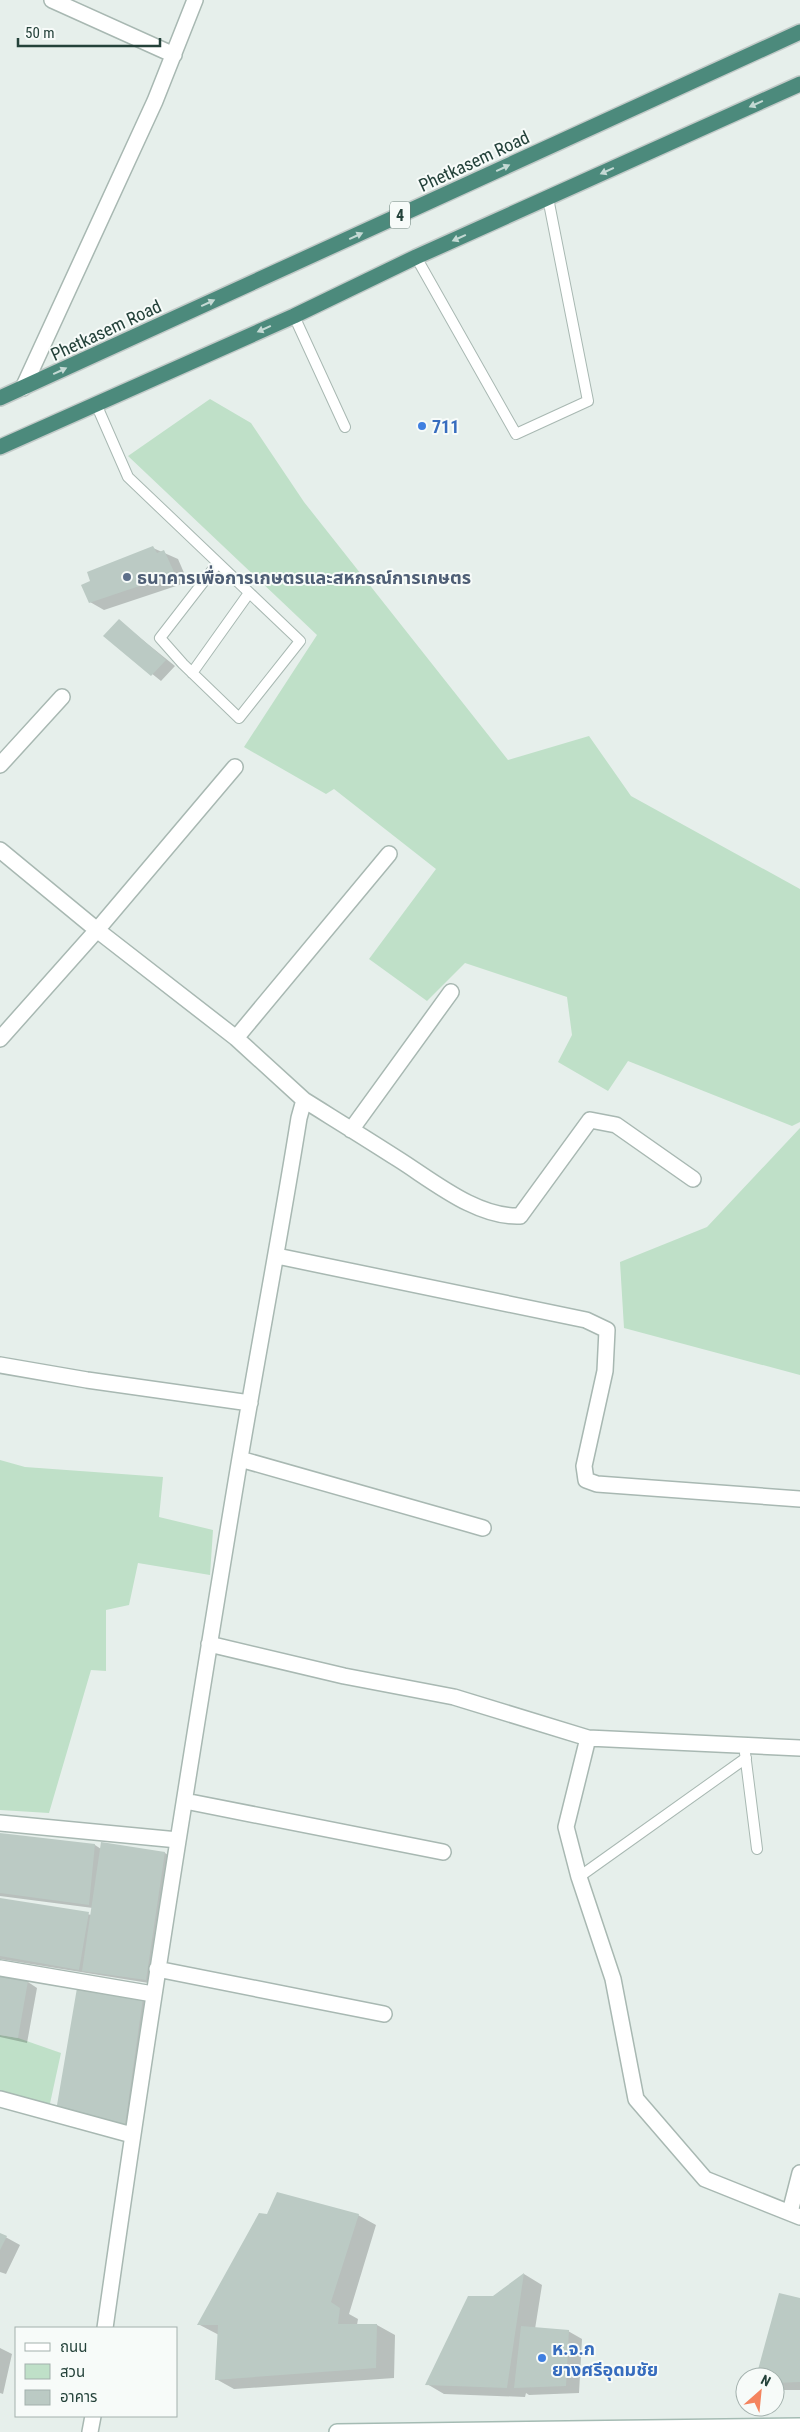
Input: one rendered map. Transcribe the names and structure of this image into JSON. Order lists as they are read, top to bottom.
{
  "streets": {
    "highway": ["Phetkasem Road", "4"]
  },
  "places": ["711", "ธนาคารเพื่อการเกษตรและสหกรณ์การเกษตร", "ห.จ.ก ยางศรีอุดมชัย"],
  "legend": ["ถนน", "สวน", "อาคาร"],
  "scale_bar": "50 m",
  "north": "top right"
}
